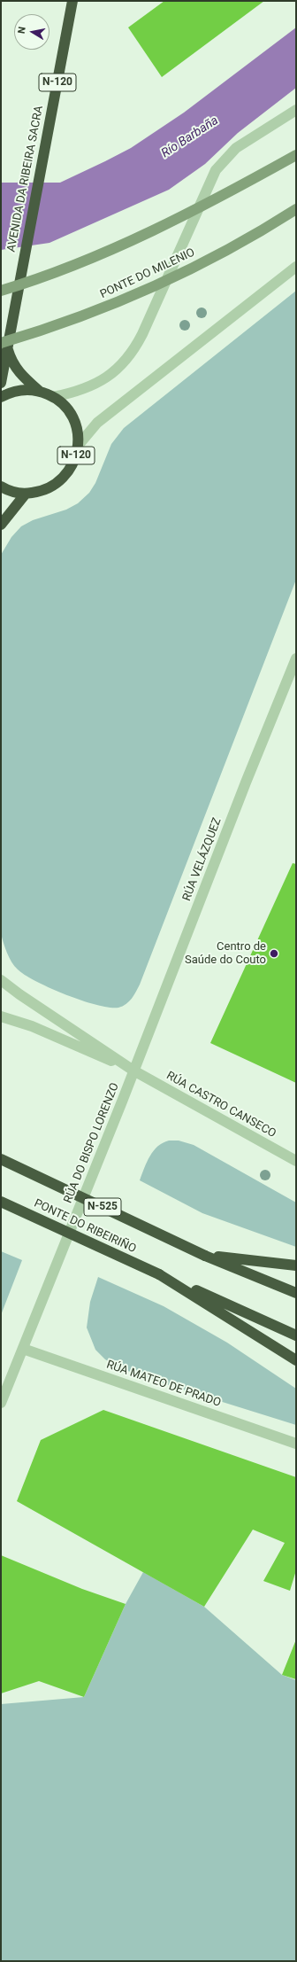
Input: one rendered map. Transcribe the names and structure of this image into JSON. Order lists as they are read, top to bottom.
{
  "streets": {
    "highway": [
      "N-120",
      "AVENIDA DA RIBEIRA SACRA",
      "N-525",
      "PONTE DO RIBEIRIÑO"
    ],
    "street": [
      "PONTE DO MILENIO",
      "RÚA VELÁZQUEZ",
      "RÚA CASTRO CANSECO",
      "RÚA DO BISPO LORENZO",
      "RÚA MATEO DE PRADO"
    ]
  },
  "crossings": [
    ["AVENIDA DA RIBEIRA SACRA", "PONTE DO MILENIO"],
    ["RÚA VELÁZQUEZ", "RÚA CASTRO CANSECO"],
    ["RÚA VELÁZQUEZ", "RÚA DO BISPO LORENZO"],
    ["RÚA CASTRO CANSECO", "RÚA DO BISPO LORENZO"],
    ["RÚA DO BISPO LORENZO", "RÚA MATEO DE PRADO"]
  ],
  "water": ["Río Barbaña"],
  "places": ["Centro de Saúde do Couto"],
  "north": "left"
}
